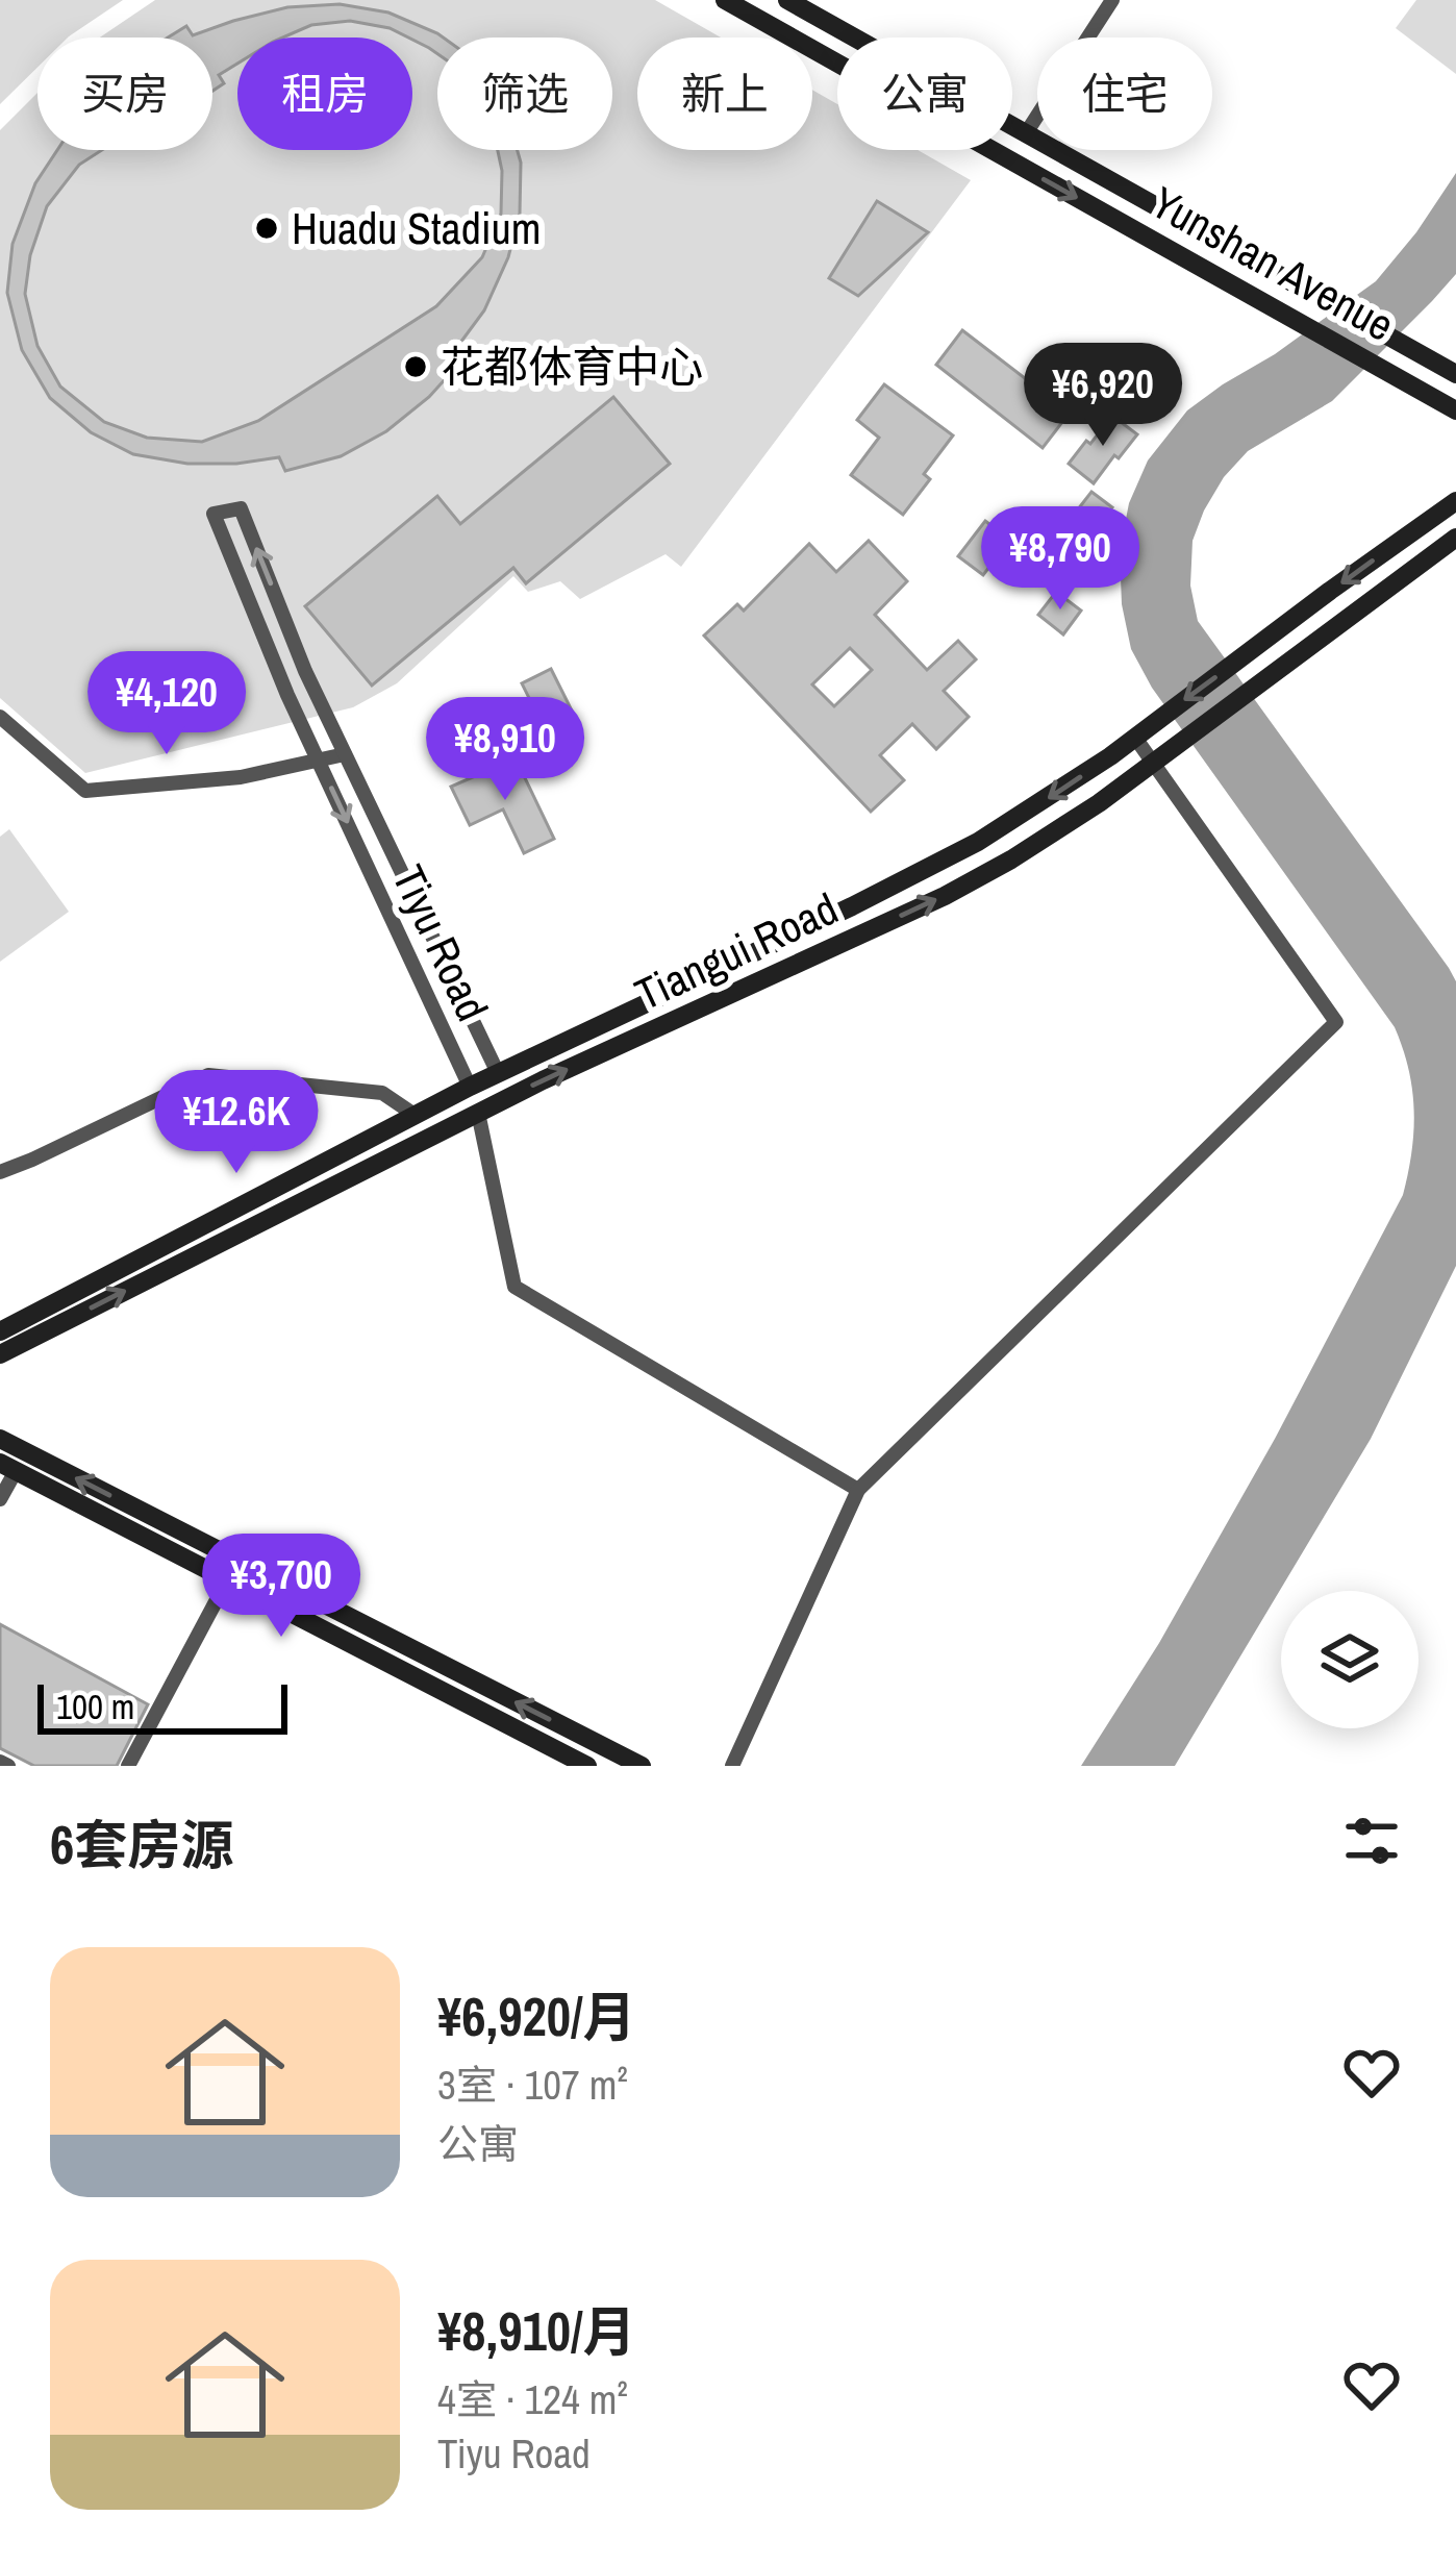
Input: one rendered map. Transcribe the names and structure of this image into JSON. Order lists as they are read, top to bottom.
{
  "streets": {
    "main road": ["Yunshan Avenue", "Tiangui Road"],
    "street": ["Tiyu Road"]
  },
  "crossings": [
    ["Tiyu Road", "Tiangui Road"]
  ],
  "places": ["Huadu Stadium", "花都体育中心"],
  "scale_bar": "100 m",
  "page": {
    "chip": [
      "买房",
      "租房",
      "筛选",
      "新上",
      "公寓",
      "住宅"
    ],
    "price": [
      "¥6,920",
      "¥8,790",
      "¥4,120",
      "¥8,910",
      "¥12.6K",
      "¥3,700"
    ],
    "scale": "100 m",
    "heading": "6套房源",
    "list": [
      {
        "name": "¥6,920/月",
        "note": "3室 · 107 m² · 公寓"
      },
      {
        "name": "¥8,910/月",
        "note": "4室 · 124 m² · Tiyu Road"
      }
    ]
  }
}
